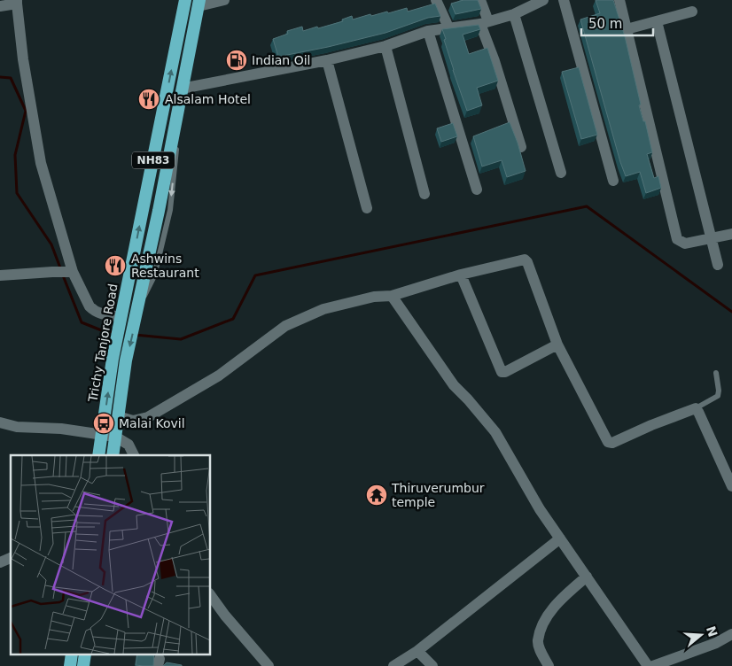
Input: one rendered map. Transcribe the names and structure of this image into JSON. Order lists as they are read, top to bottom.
{
  "streets": {
    "highway": ["NH83", "Trichy Tanjore Road"]
  },
  "places": {
    "fuel station": ["Indian Oil"],
    "restaurant": ["Alsalam Hotel", "Ashwins Restaurant"],
    "bus stop": ["Malai Kovil"],
    "temple": ["Thiruverumbur temple"]
  },
  "scale_bar": "50 m",
  "north": "right"
}
